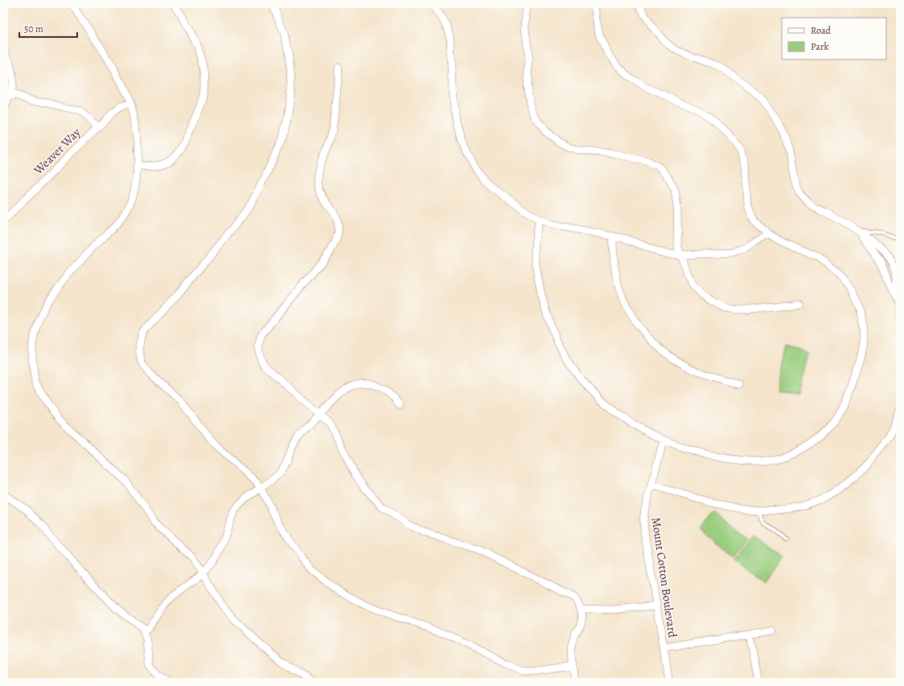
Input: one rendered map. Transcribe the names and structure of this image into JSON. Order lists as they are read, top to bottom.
{
  "streets": {
    "street": ["Weaver Way", "Mount Cotton Boulevard"]
  },
  "legend": ["Road", "Park"],
  "scale_bar": "50 m"
}
